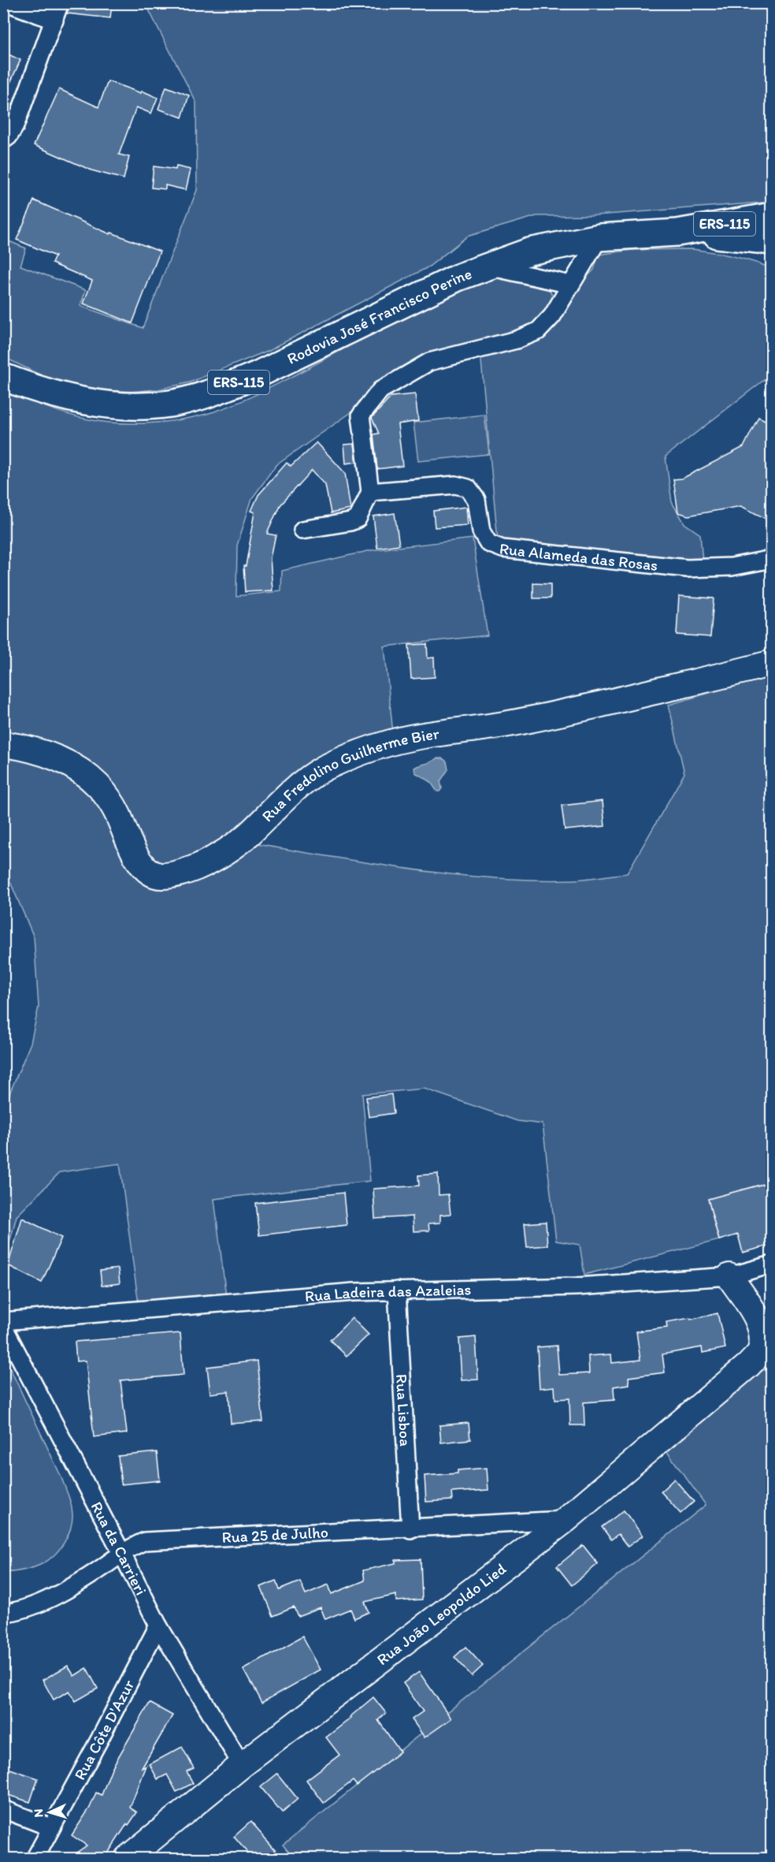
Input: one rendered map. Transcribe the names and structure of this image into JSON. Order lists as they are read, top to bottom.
{
  "streets": {
    "main road": ["ERS-115", "Rodovia José Francisco Perine"],
    "street": [
      "Rua Alameda das Rosas",
      "Rua Fredolino Guilherme Bier",
      "Rua Ladeira das Azaleias",
      "Rua Lisboa",
      "Rua 25 de Julho",
      "Rua da Carrieri",
      "Rua João Leopoldo Lied",
      "Rua Côte D'Azur"
    ]
  },
  "crossings": [
    ["Rua Ladeira das Azaleias", "Rua Lisboa"],
    ["Rua Ladeira das Azaleias", "Rua João Leopoldo Lied"],
    ["Rua Lisboa", "Rua 25 de Julho"],
    ["Rua 25 de Julho", "Rua da Carrieri"],
    ["Rua 25 de Julho", "Rua João Leopoldo Lied"],
    ["Rua da Carrieri", "Rua João Leopoldo Lied"],
    ["Rua da Carrieri", "Rua Côte D'Azur"]
  ],
  "north": "left"
}
